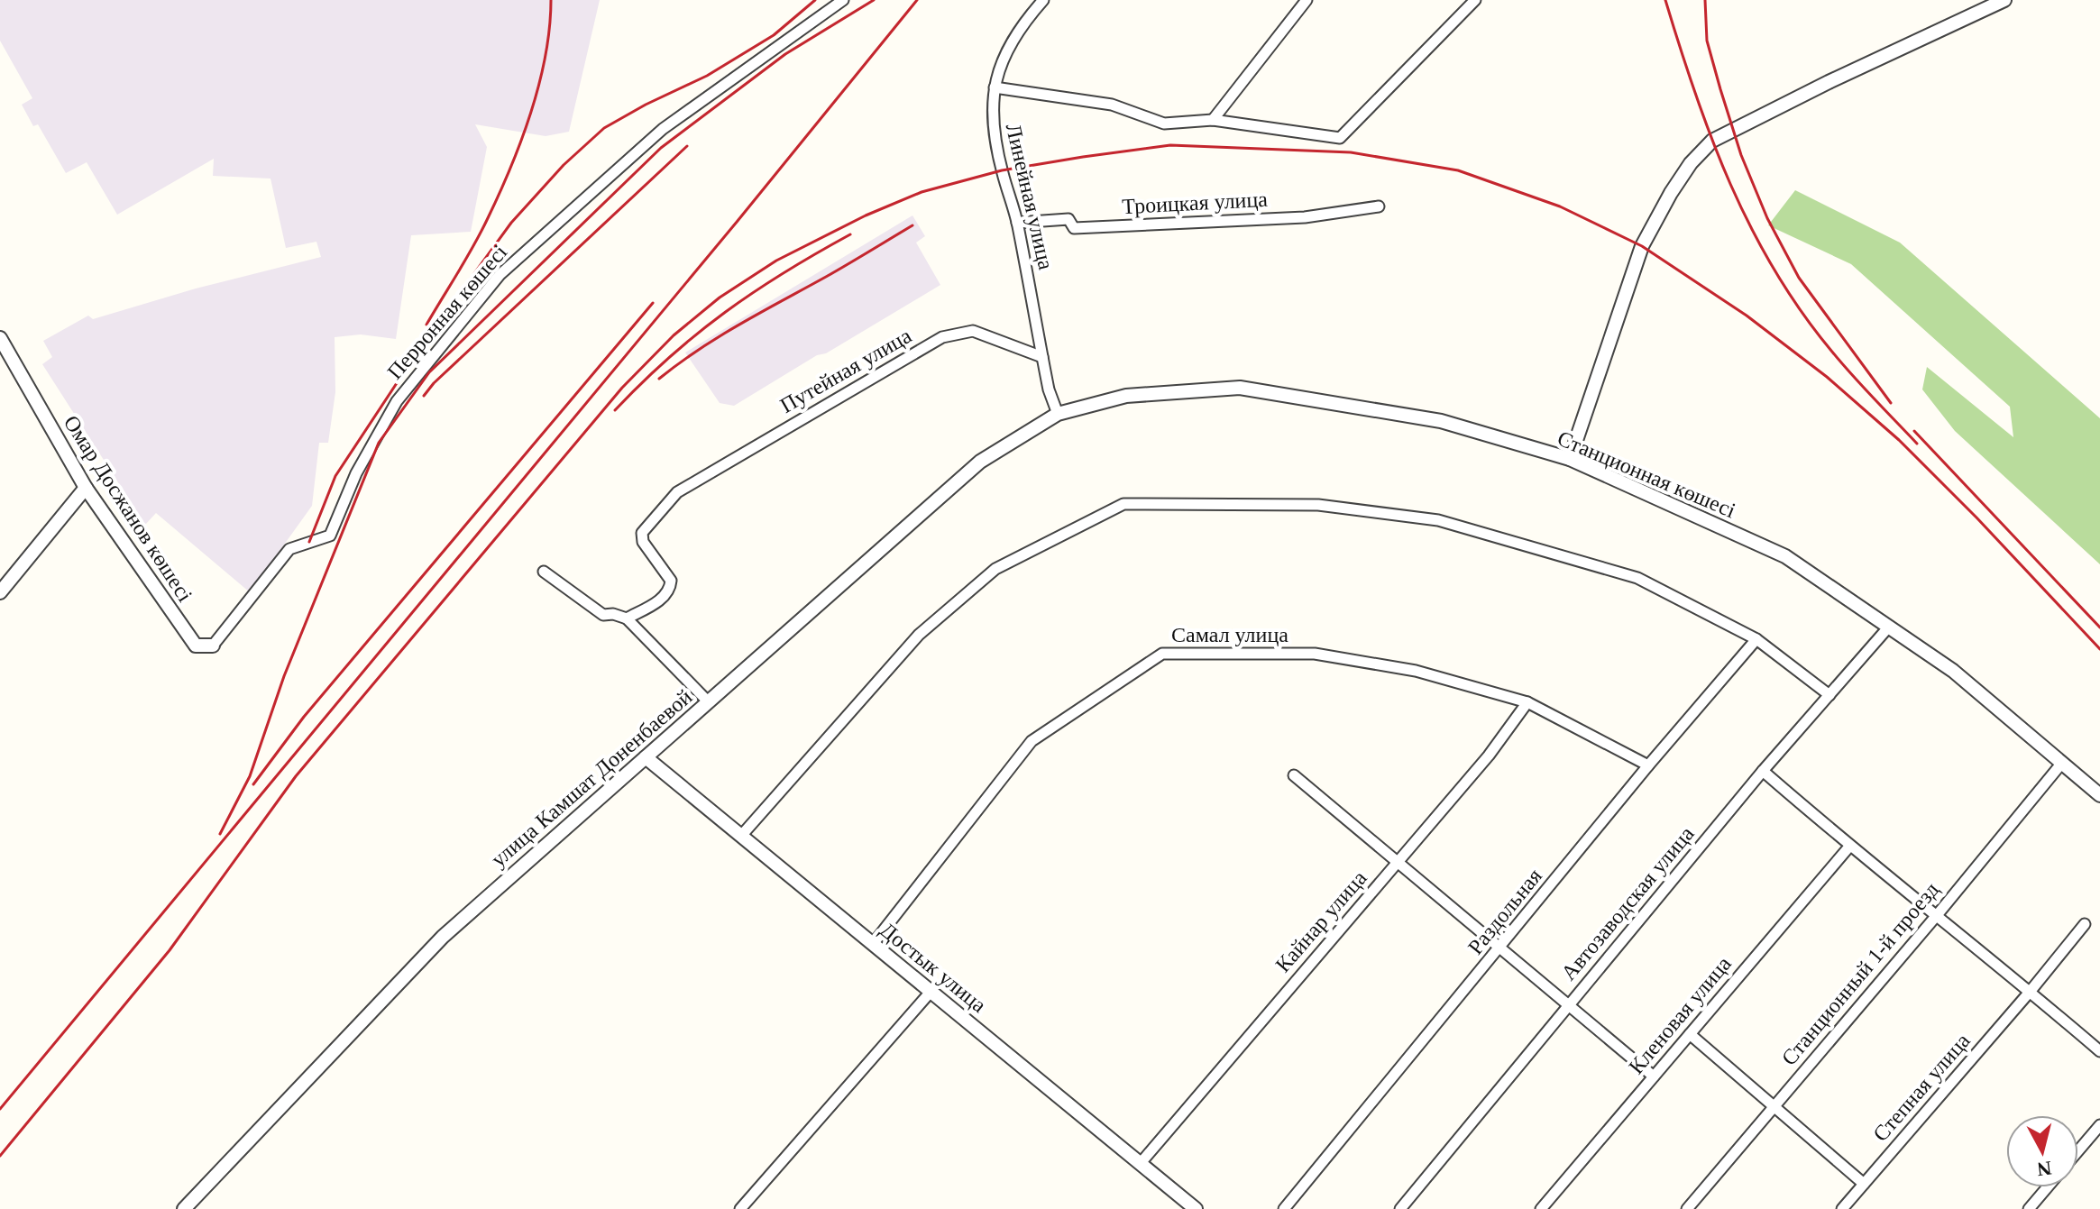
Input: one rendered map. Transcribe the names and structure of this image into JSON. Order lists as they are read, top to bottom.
{
  "streets": {
    "street": [
      "Линейная улица",
      "Троицкая улица",
      "Перронная көшесі",
      "Путейная улица",
      "Станционная көшесі",
      "Омар Досжанов көшесі",
      "Самал улица",
      "улица Камшат Доненбаевой",
      "Автозаводская улица",
      "Раздольная",
      "Кайнар улица",
      "Достык улица",
      "Станционный 1-й проезд",
      "Кленовая улица",
      "Степная улица"
    ]
  },
  "crossings": [
    ["Линейная улица", "Троицкая улица"],
    ["Линейная улица", "Путейная улица"],
    ["Линейная улица", "Станционная көшесі"],
    ["Линейная улица", "улица Камшат Доненбаевой"],
    ["Перронная көшесі", "Омар Досжанов көшесі"],
    ["Станционная көшесі", "улица Камшат Доненбаевой"],
    ["Станционная көшесі", "Автозаводская улица"],
    ["Станционная көшесі", "Станционный 1-й проезд"],
    ["Самал улица", "Раздольная"],
    ["Самал улица", "Кайнар улица"],
    ["Самал улица", "Достык улица"],
    ["улица Камшат Доненбаевой", "Достык улица"],
    ["Кайнар улица", "Достык улица"]
  ],
  "north": "bottom"
}
